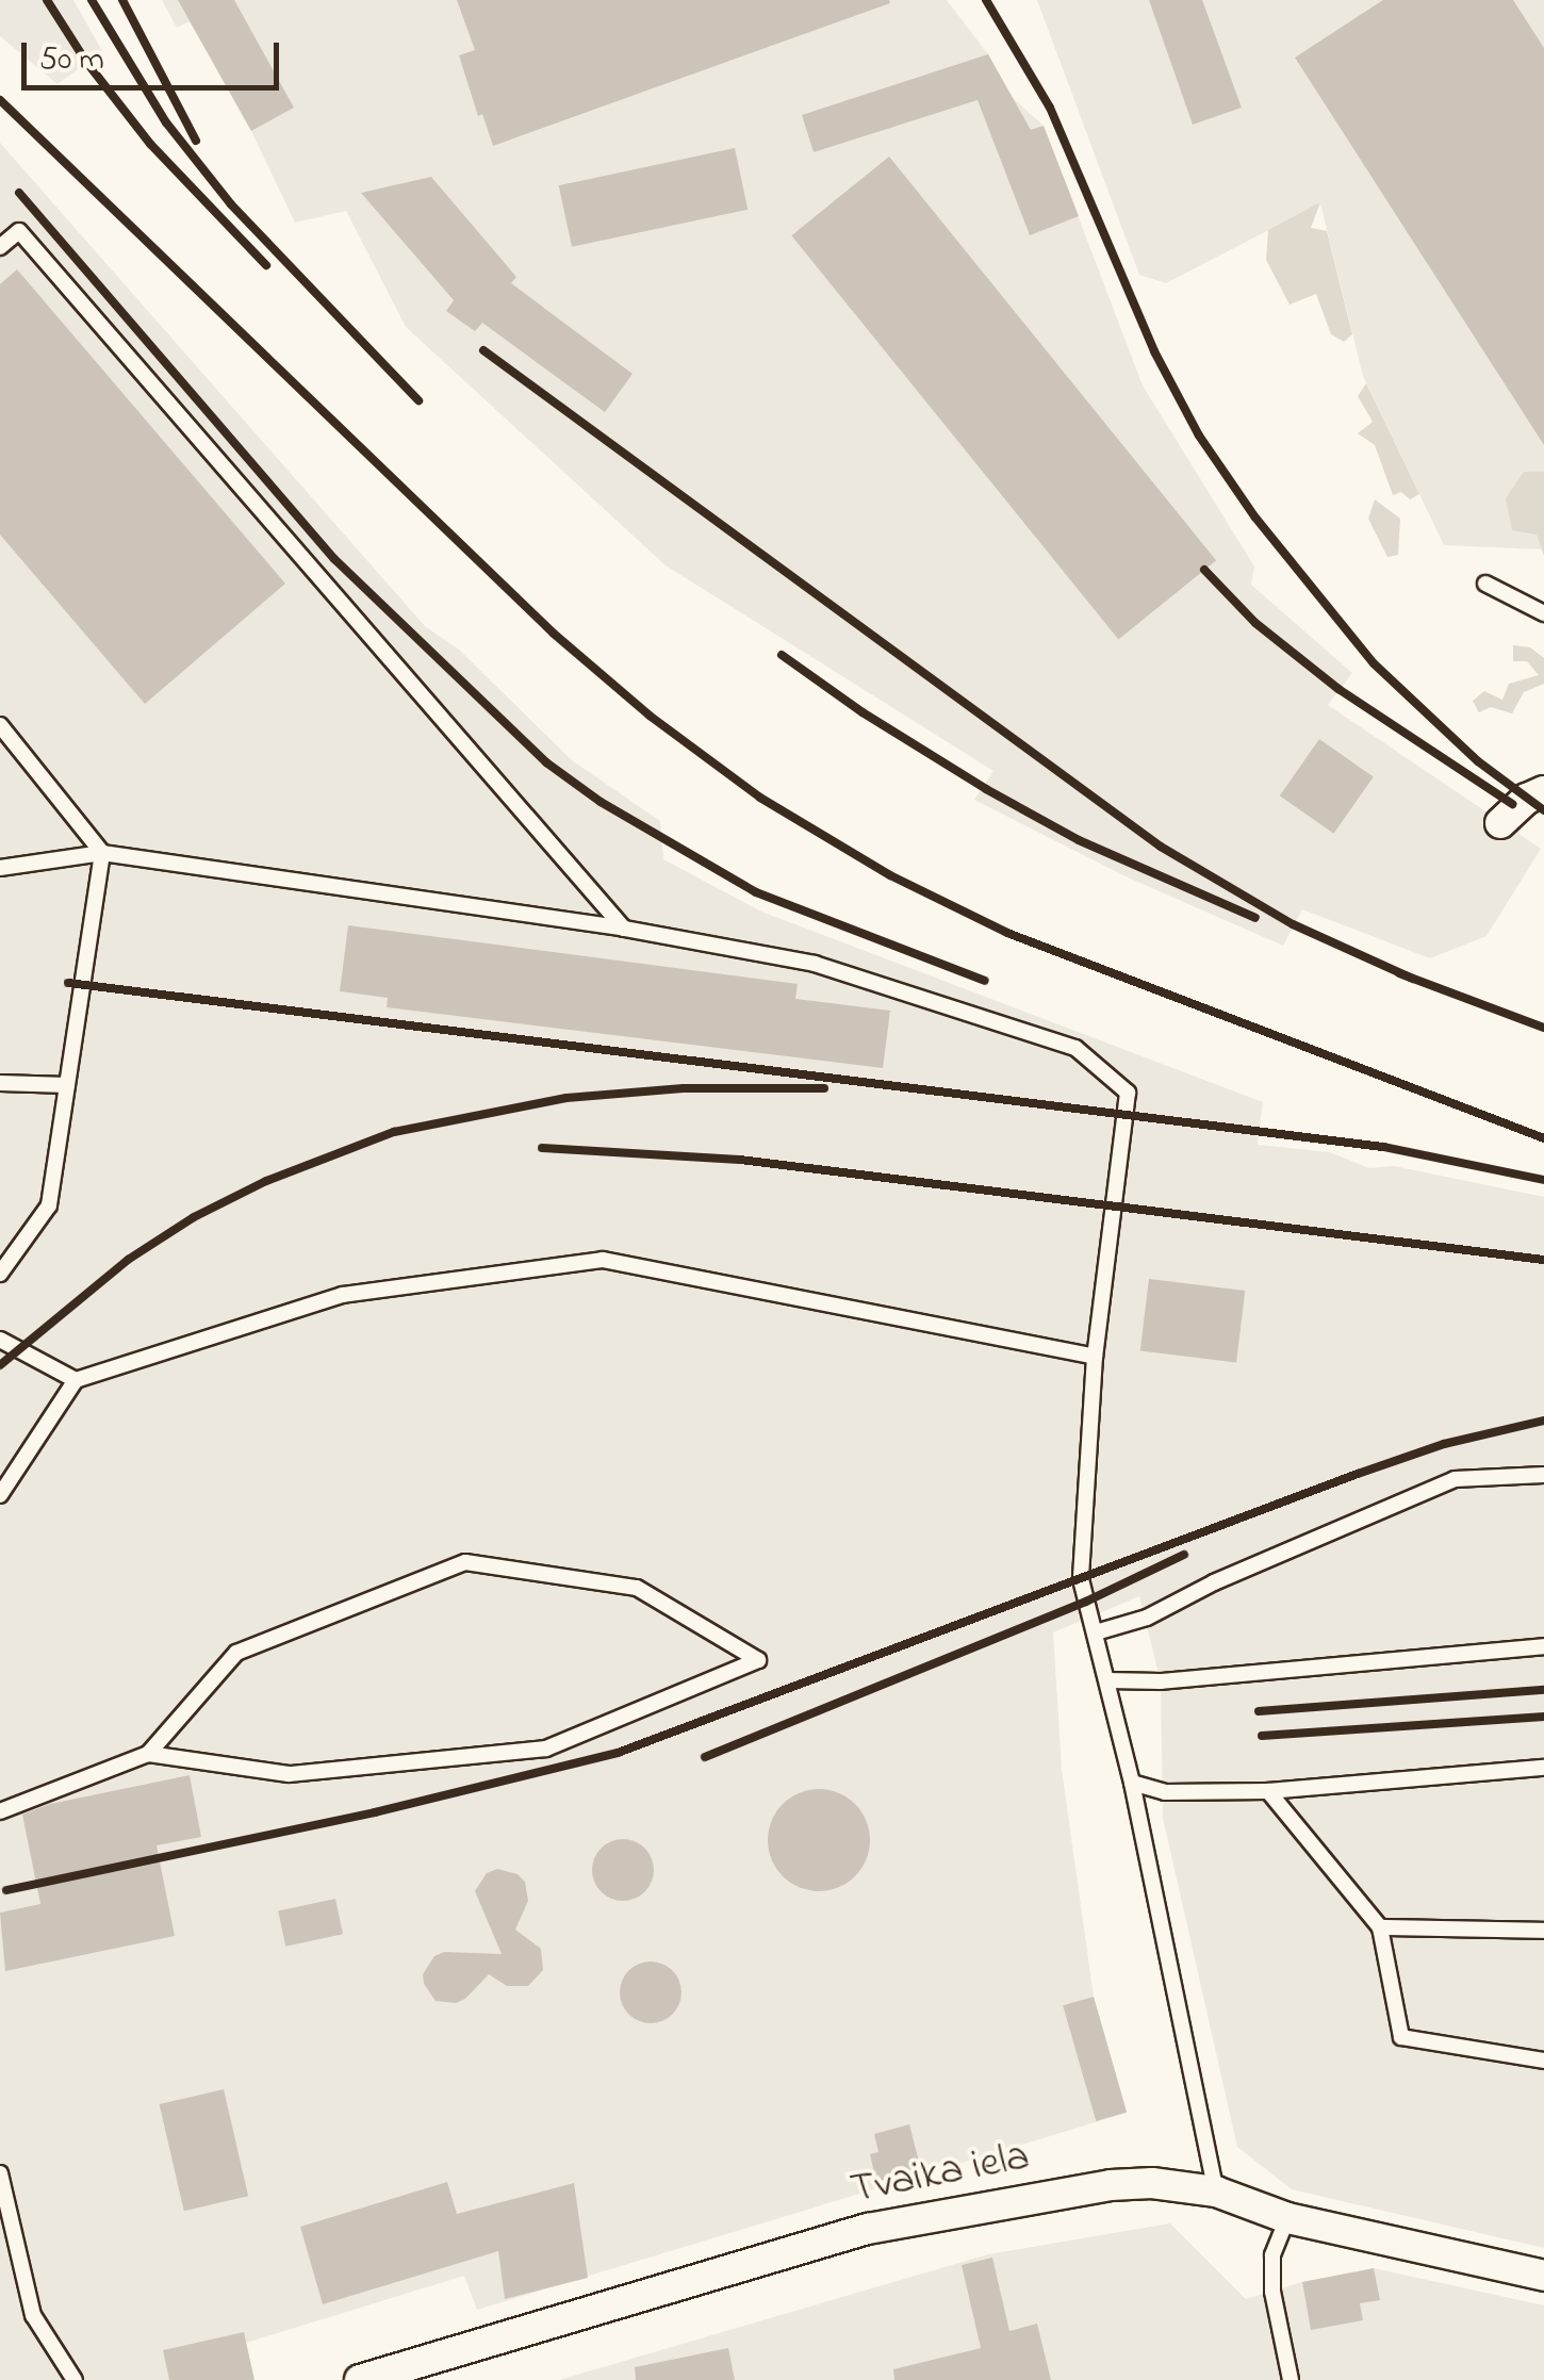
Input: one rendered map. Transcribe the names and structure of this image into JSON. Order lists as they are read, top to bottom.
{
  "streets": {
    "street": ["Tvaika iela"]
  },
  "scale_bar": "50 m"
}
